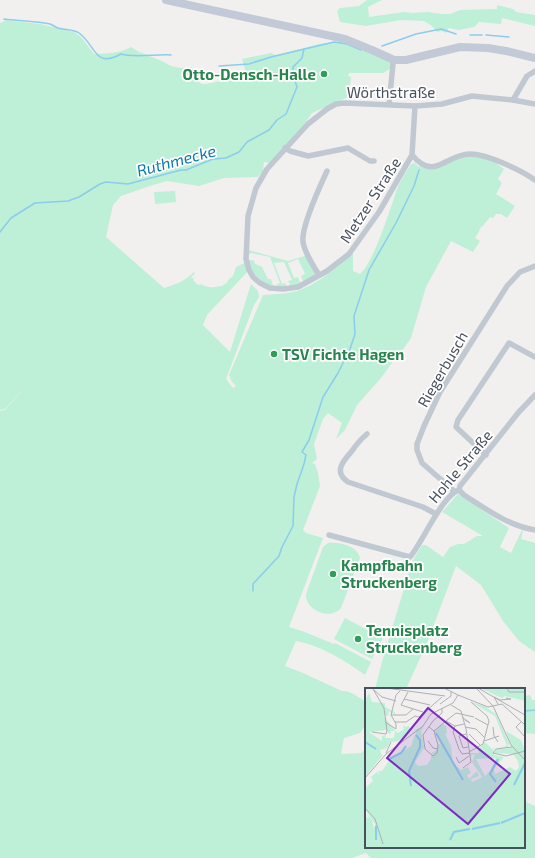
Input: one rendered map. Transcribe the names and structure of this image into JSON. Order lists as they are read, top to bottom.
{
  "streets": {
    "street": [
      "Wörthstraße",
      "Metzer Straße",
      "Riegerbusch",
      "Hohle Straße"
    ]
  },
  "crossings": [
    ["Wörthstraße", "Metzer Straße"],
    ["Riegerbusch", "Hohle Straße"]
  ],
  "water": ["Ruthmecke"],
  "places": [
    "Otto-Densch-Halle",
    "TSV Fichte Hagen",
    "Kampfbahn Struckenberg",
    "Tennisplatz Struckenberg"
  ]
}
